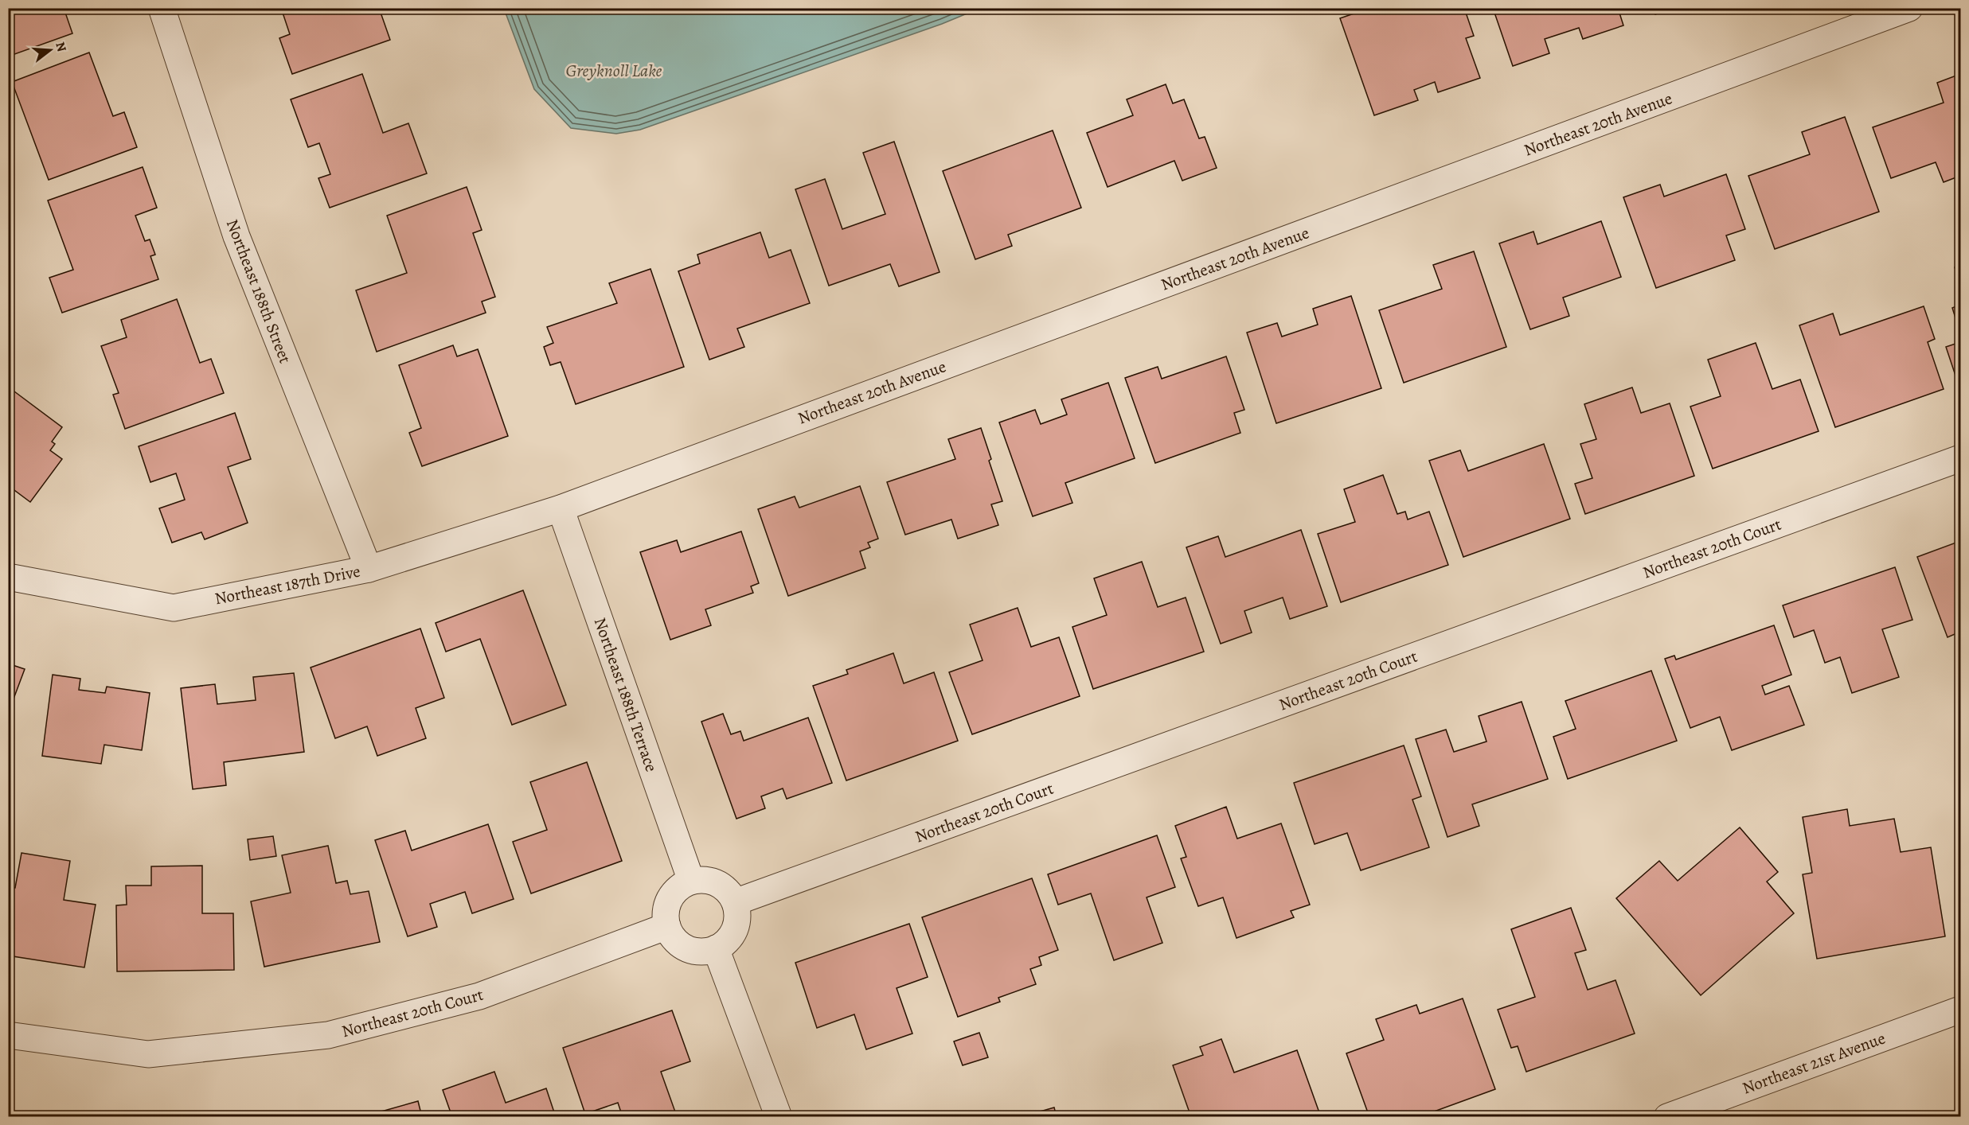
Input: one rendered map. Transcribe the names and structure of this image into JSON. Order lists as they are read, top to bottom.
{
  "streets": {
    "street": [
      "Northeast 20th Avenue",
      "Northeast 188th Street",
      "Northeast 20th Court",
      "Northeast 187th Drive",
      "Northeast 188th Terrace",
      "Northeast 21st Avenue"
    ]
  },
  "crossings": [
    ["Northeast 20th Avenue", "Northeast 187th Drive"],
    ["Northeast 20th Avenue", "Northeast 188th Terrace"],
    ["Northeast 188th Street", "Northeast 187th Drive"],
    ["Northeast 20th Court", "Northeast 188th Terrace"],
    ["Northeast 187th Drive", "Northeast 188th Terrace"]
  ],
  "water": ["Greyknoll Lake"],
  "north": "right"
}
